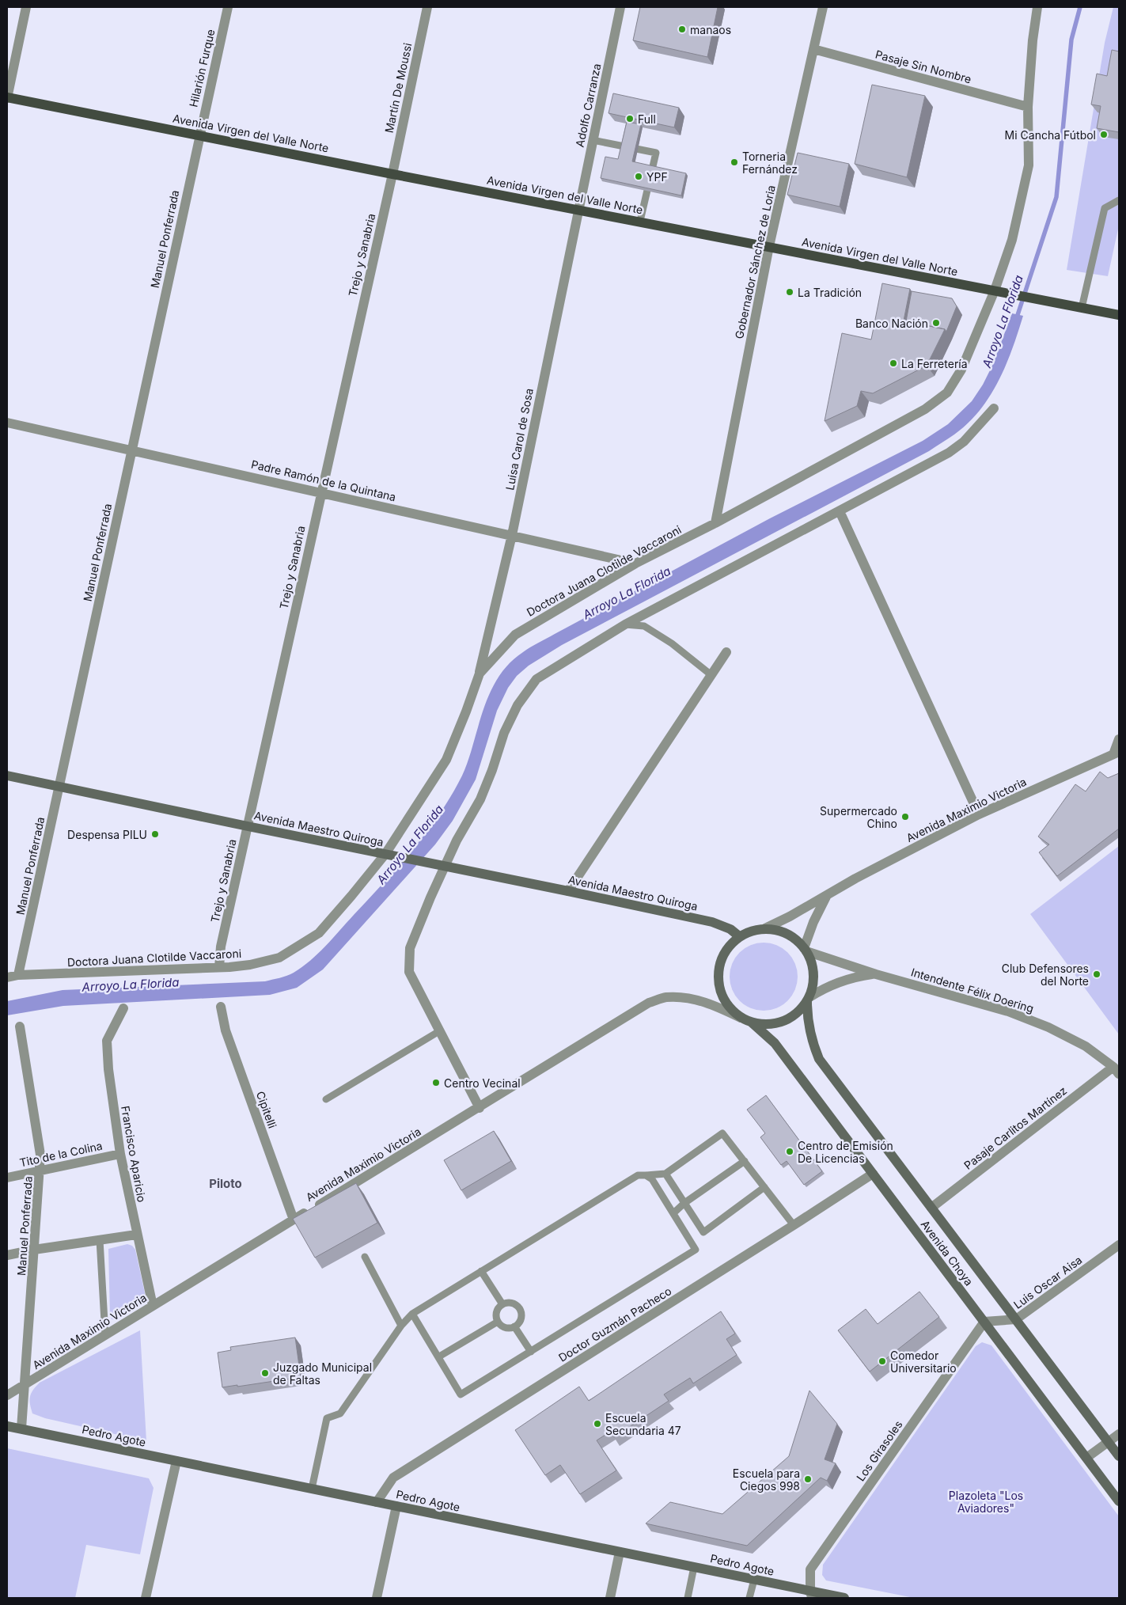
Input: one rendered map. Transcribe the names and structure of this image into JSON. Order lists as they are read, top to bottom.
{
  "streets": {
    "main road": [
      "Avenida Virgen del Valle Norte",
      "Avenida Maestro Quiroga",
      "Avenida Choya",
      "Pedro Agote"
    ],
    "street": [
      "Pasaje Sin Nombre",
      "Hilarión Furque",
      "Martín De Moussi",
      "Adolfo Carranza",
      "Manuel Ponferrada",
      "Trejo y Sanabria",
      "Gobernador Sánchez de Loria",
      "Luisa Carol de Sosa",
      "Padre Ramón de la Quintana",
      "Doctora Juana Clotilde Vaccaroni",
      "Avenida Maximio Victoria",
      "Intendente Félix Doering",
      "Cipitelli",
      "Pasaje Carlitos Martínez",
      "Tito de la Colina",
      "Francisco Aparicio",
      "Luis Oscar Aisa",
      "Doctor Guzmán Pacheco",
      "Los Girasoles"
    ]
  },
  "crossings": [
    ["Pasaje Sin Nombre", "Gobernador Sánchez de Loria"],
    ["Pasaje Sin Nombre", "Doctora Juana Clotilde Vaccaroni"],
    ["Hilarión Furque", "Avenida Virgen del Valle Norte"],
    ["Hilarión Furque", "Manuel Ponferrada"],
    ["Martín De Moussi", "Avenida Virgen del Valle Norte"],
    ["Martín De Moussi", "Trejo y Sanabria"],
    ["Adolfo Carranza", "Avenida Virgen del Valle Norte"],
    ["Adolfo Carranza", "Luisa Carol de Sosa"],
    ["Avenida Virgen del Valle Norte", "Manuel Ponferrada"],
    ["Avenida Virgen del Valle Norte", "Trejo y Sanabria"],
    ["Avenida Virgen del Valle Norte", "Gobernador Sánchez de Loria"],
    ["Avenida Virgen del Valle Norte", "Luisa Carol de Sosa"],
    ["Avenida Virgen del Valle Norte", "Doctora Juana Clotilde Vaccaroni"],
    ["Manuel Ponferrada", "Padre Ramón de la Quintana"],
    ["Manuel Ponferrada", "Doctora Juana Clotilde Vaccaroni"],
    ["Manuel Ponferrada", "Avenida Maximio Victoria"],
    ["Manuel Ponferrada", "Avenida Maestro Quiroga"],
    ["Manuel Ponferrada", "Tito de la Colina"],
    ["Manuel Ponferrada", "Pedro Agote"],
    ["Trejo y Sanabria", "Padre Ramón de la Quintana"],
    ["Trejo y Sanabria", "Doctora Juana Clotilde Vaccaroni"],
    ["Trejo y Sanabria", "Avenida Maestro Quiroga"],
    ["Gobernador Sánchez de Loria", "Doctora Juana Clotilde Vaccaroni"],
    ["Luisa Carol de Sosa", "Padre Ramón de la Quintana"],
    ["Luisa Carol de Sosa", "Doctora Juana Clotilde Vaccaroni"],
    ["Padre Ramón de la Quintana", "Doctora Juana Clotilde Vaccaroni"],
    ["Doctora Juana Clotilde Vaccaroni", "Avenida Maestro Quiroga"],
    ["Avenida Maximio Victoria", "Avenida Maestro Quiroga"],
    ["Avenida Maximio Victoria", "Intendente Félix Doering"],
    ["Avenida Maximio Victoria", "Cipitelli"],
    ["Avenida Maximio Victoria", "Francisco Aparicio"],
    ["Avenida Maximio Victoria", "Avenida Choya"],
    ["Avenida Maestro Quiroga", "Intendente Félix Doering"],
    ["Avenida Maestro Quiroga", "Avenida Choya"],
    ["Intendente Félix Doering", "Pasaje Carlitos Martínez"],
    ["Intendente Félix Doering", "Avenida Choya"],
    ["Pasaje Carlitos Martínez", "Avenida Choya"],
    ["Tito de la Colina", "Francisco Aparicio"],
    ["Avenida Choya", "Luis Oscar Aisa"],
    ["Avenida Choya", "Doctor Guzmán Pacheco"],
    ["Avenida Choya", "Los Girasoles"],
    ["Luis Oscar Aisa", "Los Girasoles"],
    ["Doctor Guzmán Pacheco", "Pedro Agote"],
    ["Pedro Agote", "Los Girasoles"]
  ],
  "districts": ["Piloto"],
  "water": ["Arroyo La Florida"],
  "parks": ["Plazoleta \"Los Aviadores\""],
  "places": [
    "manaos",
    "Full",
    "Mi Cancha Fútbol",
    "Torneria Fernández",
    "YPF",
    "La Tradición",
    "Banco Nación",
    "La Ferretería",
    "Supermercado Chino",
    "Despensa PILU",
    "Club Defensores del Norte",
    "Centro Vecinal",
    "Centro de Emisión De Licencias",
    "Comedor Universitario",
    "Juzgado Municipal de Faltas",
    "Escuela Secundaria 47",
    "Escuela para Ciegos 998"
  ]
}
